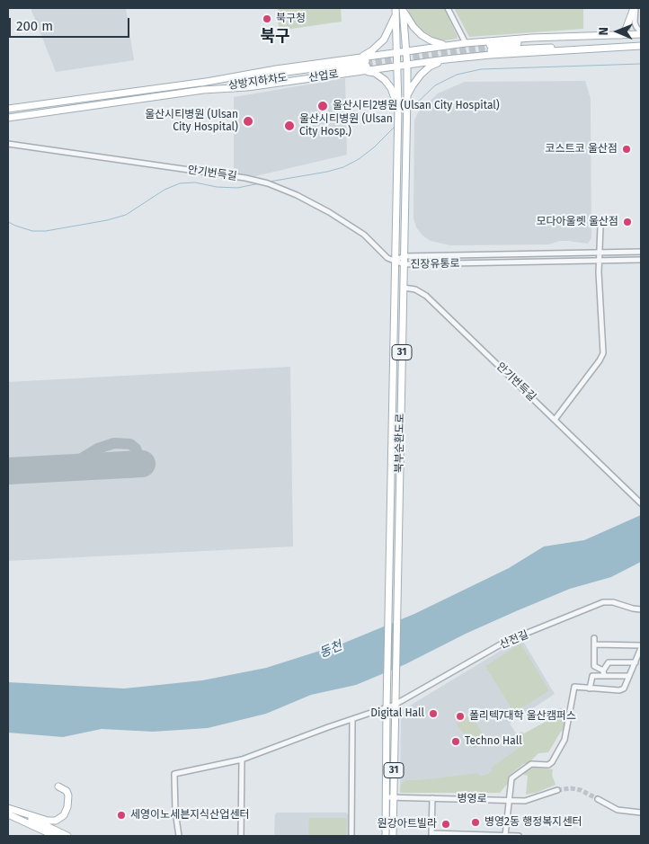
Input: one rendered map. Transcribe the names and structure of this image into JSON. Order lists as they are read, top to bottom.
{
  "streets": {
    "main road": ["산업로", "31", "북부순환도로"],
    "street": [
      "안기번득길",
      "진장유통로",
      "산전길",
      "병영로"
    ]
  },
  "crossings": [
    ["산업로", "31"],
    ["산업로", "북부순환도로"],
    ["안기번득길", "진장유통로"],
    ["안기번득길", "북부순환도로"],
    ["진장유통로", "북부순환도로"],
    ["31", "북부순환도로"],
    ["북부순환도로", "산전길"],
    ["북부순환도로", "병영로"]
  ],
  "districts": ["북구"],
  "water": ["동천"],
  "places": [
    "북구청",
    "울산시티2병원 (Ulsan City Hospital)",
    "울산시티병원 (Ulsan City Hospital)",
    "울산시티병원 (Ulsan City Hosp.)",
    "코스트코 울산점",
    "모다아울렛 울산점",
    "Digital Hall",
    "폴리텍7대학 울산캠퍼스",
    "Techno Hall",
    "세영이노세븐지식산업센터",
    "병영2동 행정복지센터",
    "원강아트빌라"
  ],
  "scale_bar": "200 m",
  "north": "left"
}
